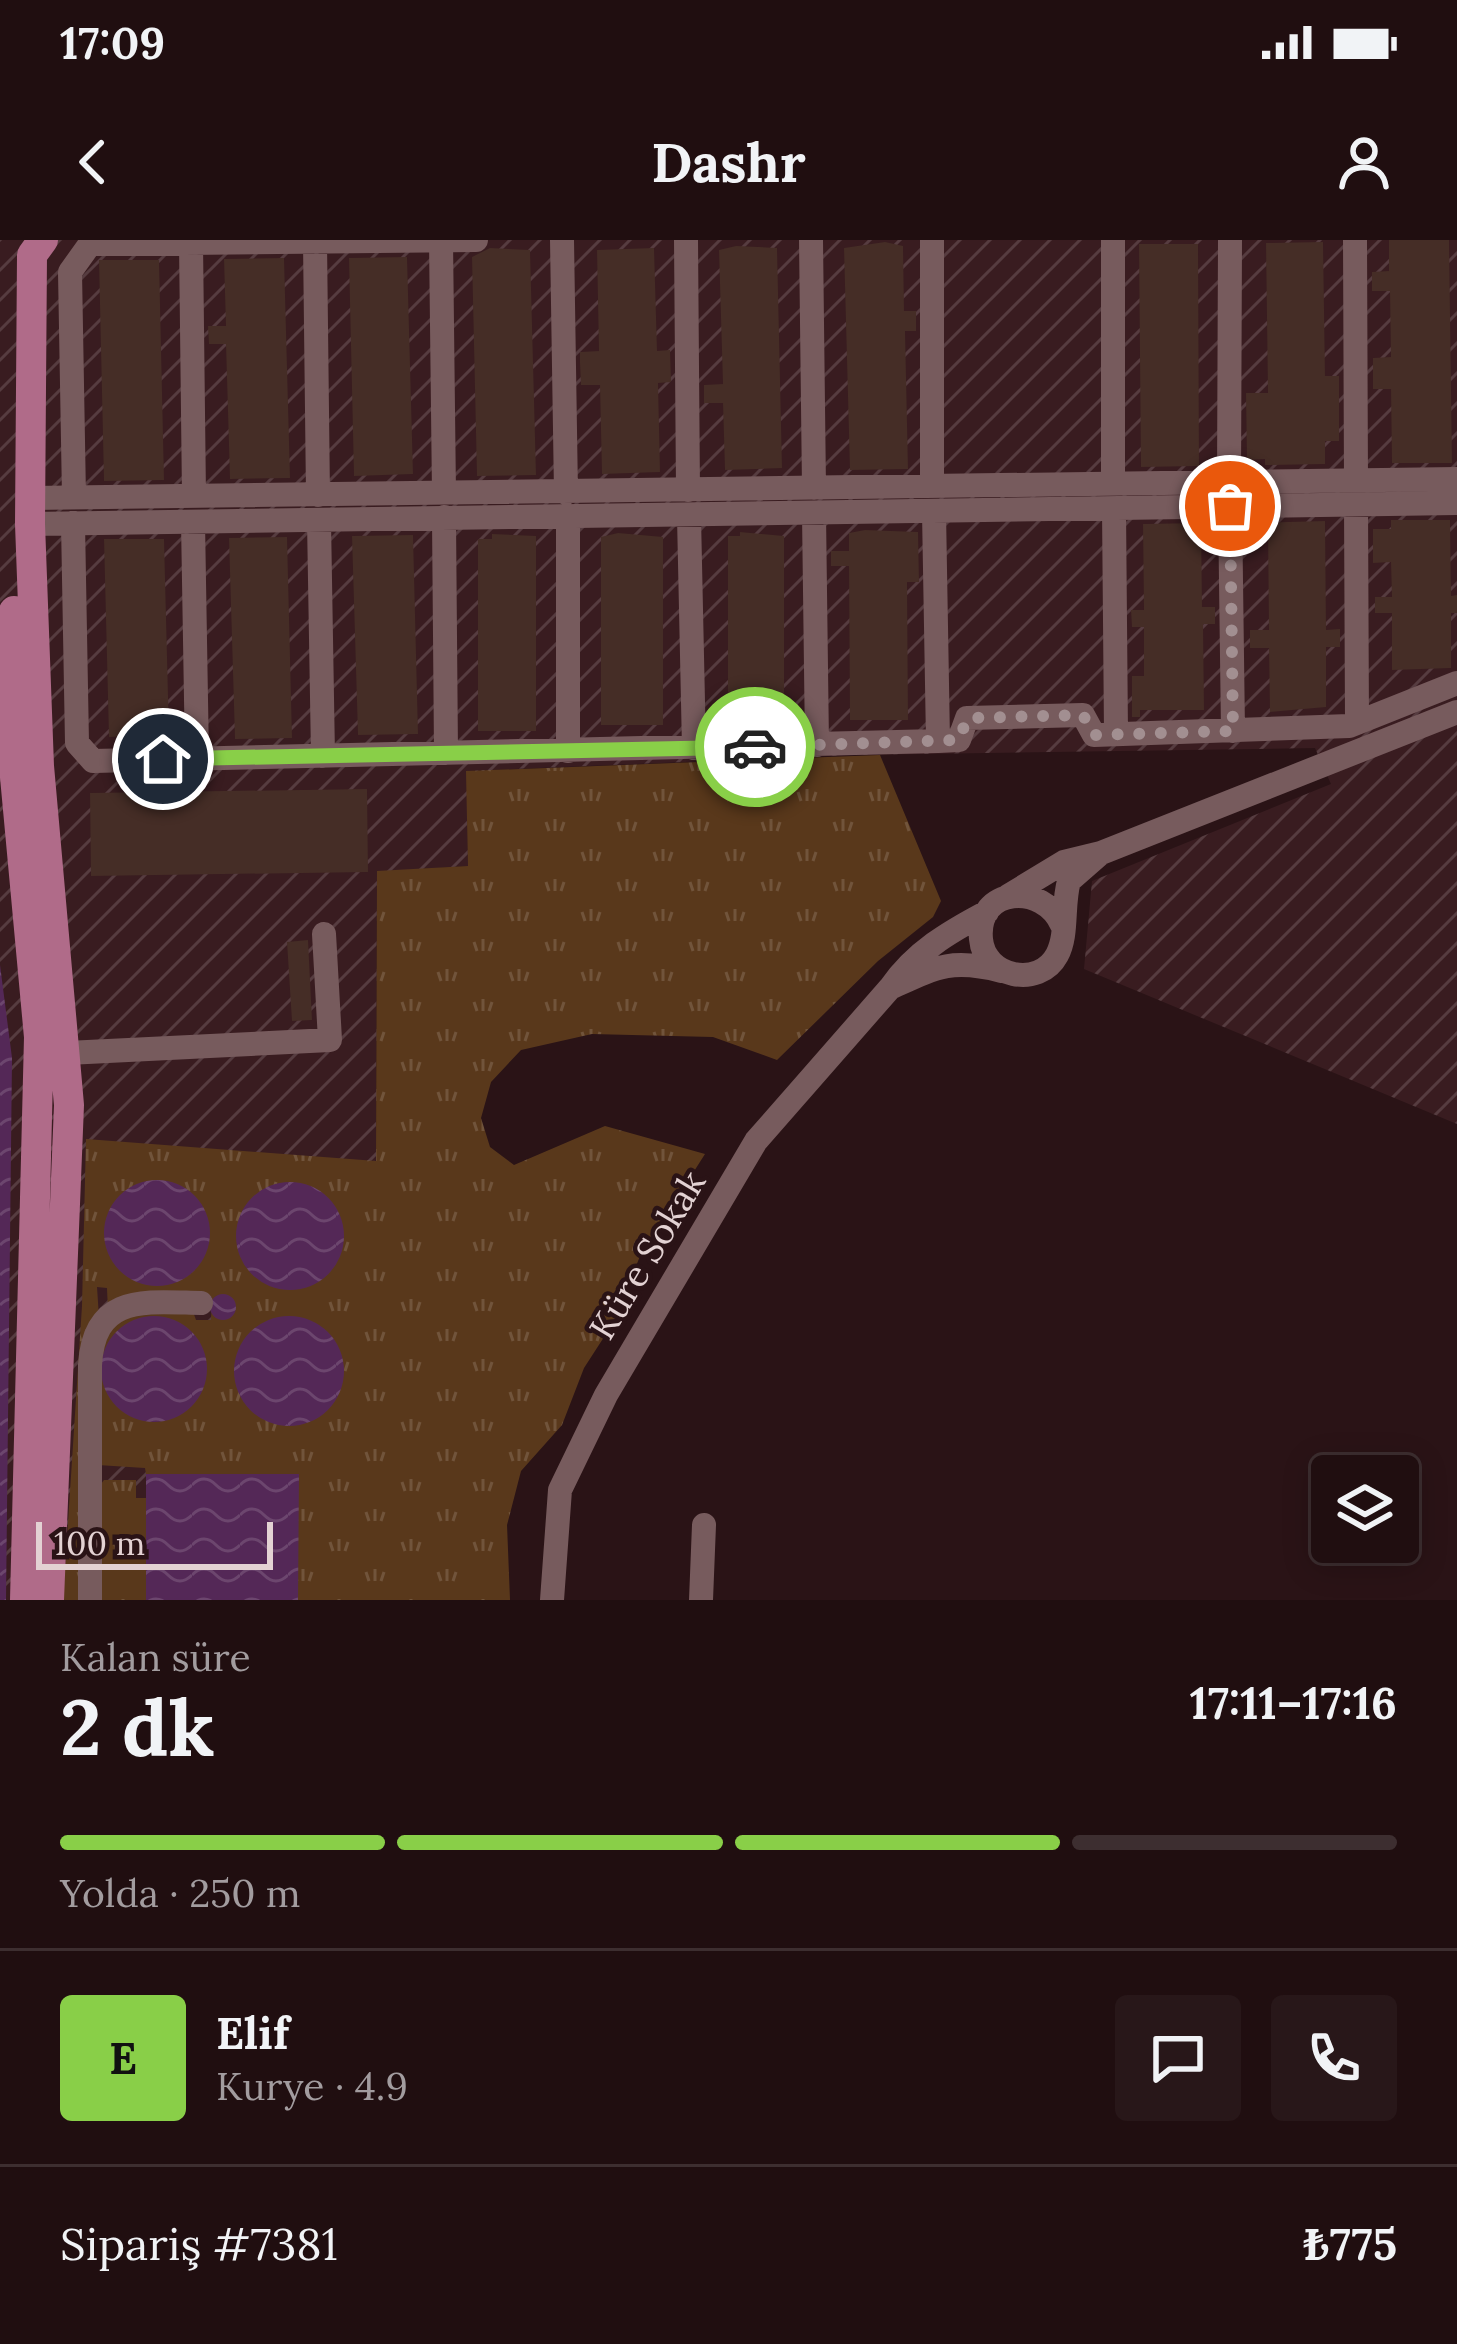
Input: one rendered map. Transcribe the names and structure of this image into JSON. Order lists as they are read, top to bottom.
{
  "streets": {
    "street": ["Küre Sokak"]
  },
  "scale_bar": "100 m",
  "page": {
    "status": "17:09",
    "header": "Dashr",
    "scale": "100 m",
    "heading": ["2 dk", "Kalan süre", "17:11–17:16"],
    "panel": [
      "Elif",
      "Kurye · 4.9",
      "Sipariş #7381",
      "₺775"
    ],
    "bar": "Yolda · 250 m",
    "round": "E"
  }
}
